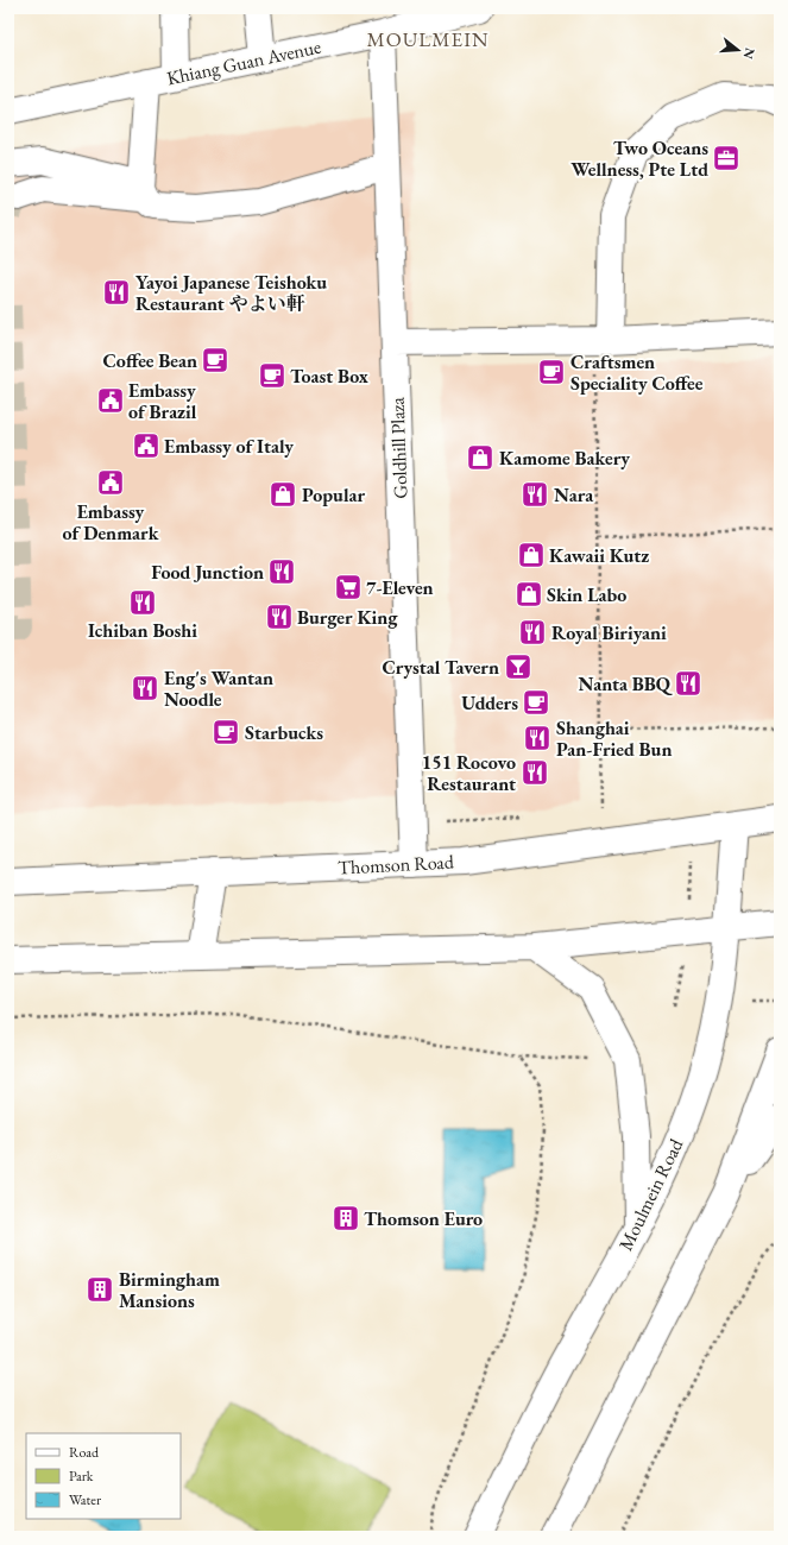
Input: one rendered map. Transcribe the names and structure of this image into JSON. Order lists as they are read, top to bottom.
{
  "streets": {
    "main road": [
      "Khiang Guan Avenue",
      "Goldhill Plaza",
      "Thomson Road",
      "Moulmein Road"
    ]
  },
  "crossings": [
    ["Khiang Guan Avenue", "Goldhill Plaza"],
    ["Goldhill Plaza", "Thomson Road"],
    ["Thomson Road", "Moulmein Road"]
  ],
  "districts": ["MOULMEIN"],
  "places": {
    "office": ["Two Oceans Wellness, Pte Ltd"],
    "restaurant": [
      "Yayoi Japanese Teishoku Restaurant やよい軒",
      "Nara",
      "Food Junction",
      "Ichiban Boshi",
      "Burger King",
      "Royal Biriyani",
      "Nanta BBQ",
      "Eng's Wantan Noodle",
      "Shanghai Pan-Fried Bun",
      "151 Rocovo Restaurant"
    ],
    "cafe": [
      "Coffee Bean",
      "Craftsmen Speciality Coffee",
      "Toast Box",
      "Udders",
      "Starbucks"
    ],
    "public building": ["Embassy of Brazil", "Embassy of Italy", "Embassy of Denmark"],
    "shop": [
      "Kamome Bakery",
      "Popular",
      "Kawaii Kutz",
      "Skin Labo"
    ],
    "supermarket": ["7-Eleven"],
    "bar": ["Crystal Tavern"],
    "building": ["Thomson Euro", "Birmingham Mansions"]
  },
  "legend": ["Road", "Park", "Water"],
  "north": "right"
}
